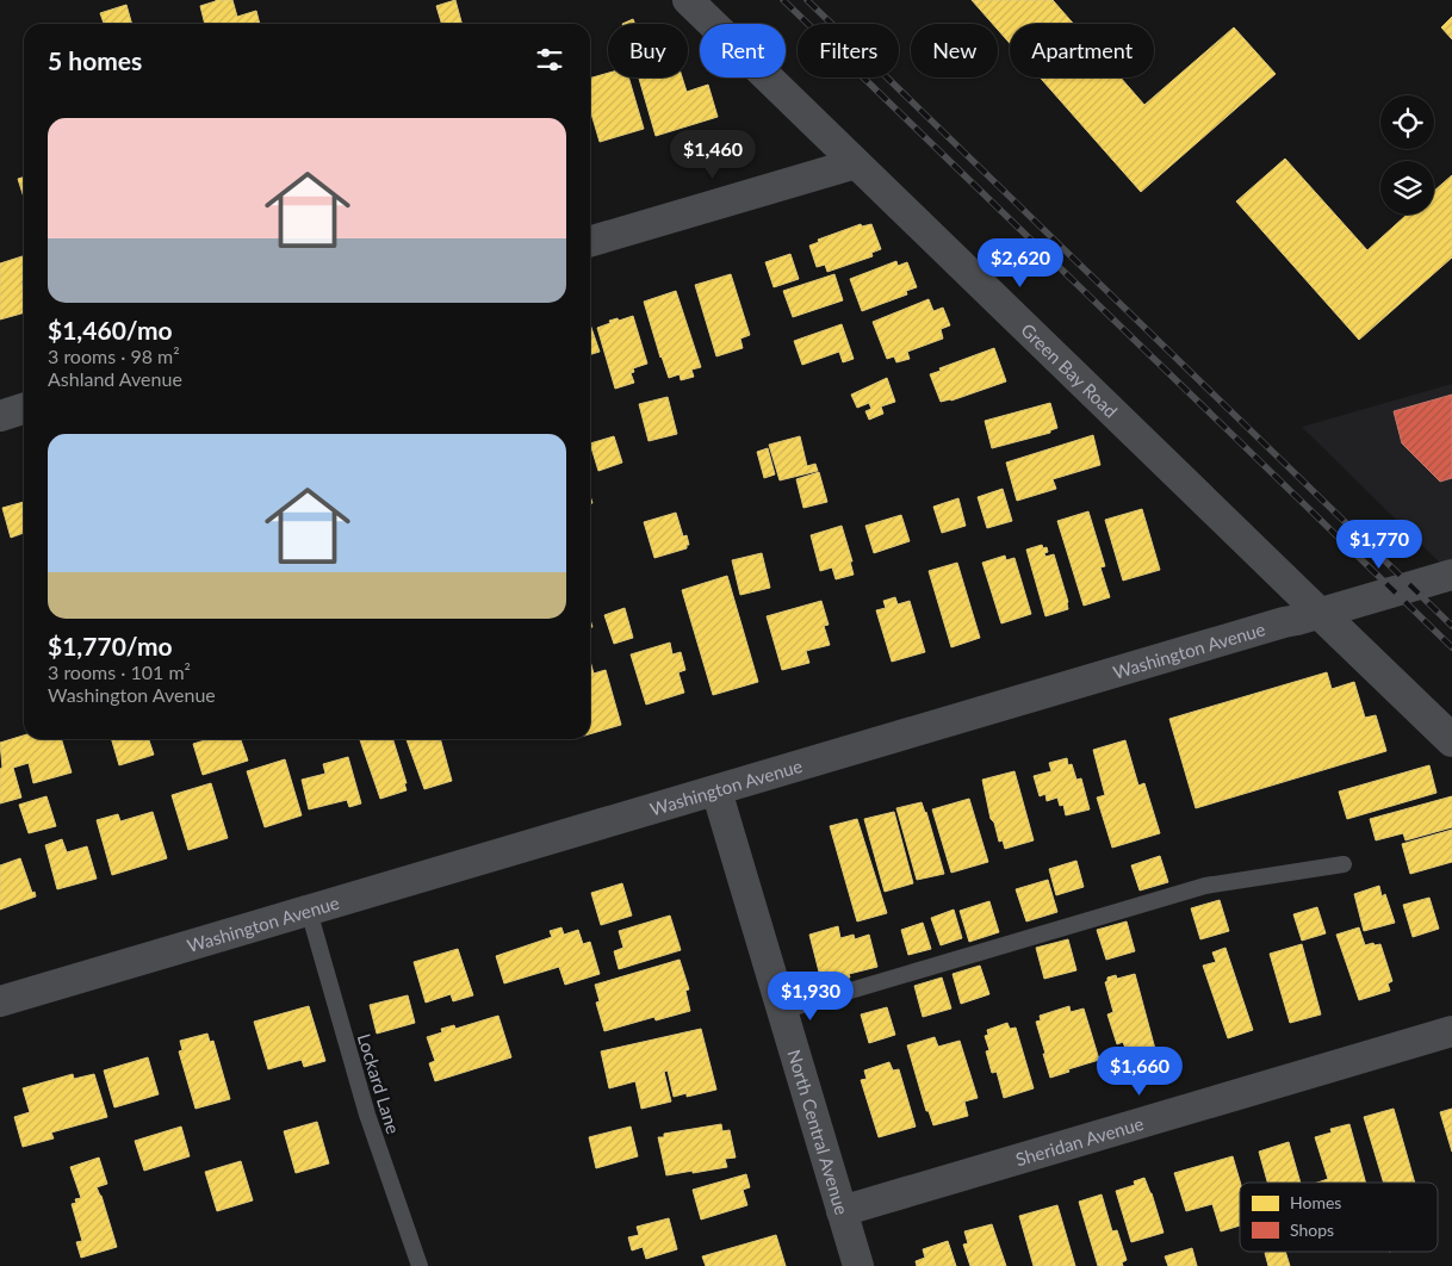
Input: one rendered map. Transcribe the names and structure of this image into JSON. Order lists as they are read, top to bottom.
{
  "streets": {
    "street": [
      "Green Bay Road",
      "Washington Avenue",
      "North Central Avenue",
      "Sheridan Avenue"
    ],
    "lane": ["Lockard Lane"]
  },
  "crossings": [
    ["Green Bay Road", "Washington Avenue"],
    ["Washington Avenue", "Lockard Lane"],
    ["Washington Avenue", "North Central Avenue"],
    ["North Central Avenue", "Sheridan Avenue"]
  ],
  "legend": ["Homes", "Shops"],
  "page": {
    "chip": [
      "Buy",
      "Rent",
      "Filters",
      "New",
      "Apartment"
    ],
    "heading": "5 homes",
    "list": [
      {
        "name": "$1,460/mo",
        "note": "3 rooms · 98 m² · Ashland Avenue"
      },
      {
        "name": "$1,770/mo",
        "note": "3 rooms · 101 m² · Washington Avenue"
      }
    ],
    "price": [
      "$1,460",
      "$2,620",
      "$1,770",
      "$1,930",
      "$1,660"
    ]
  }
}
